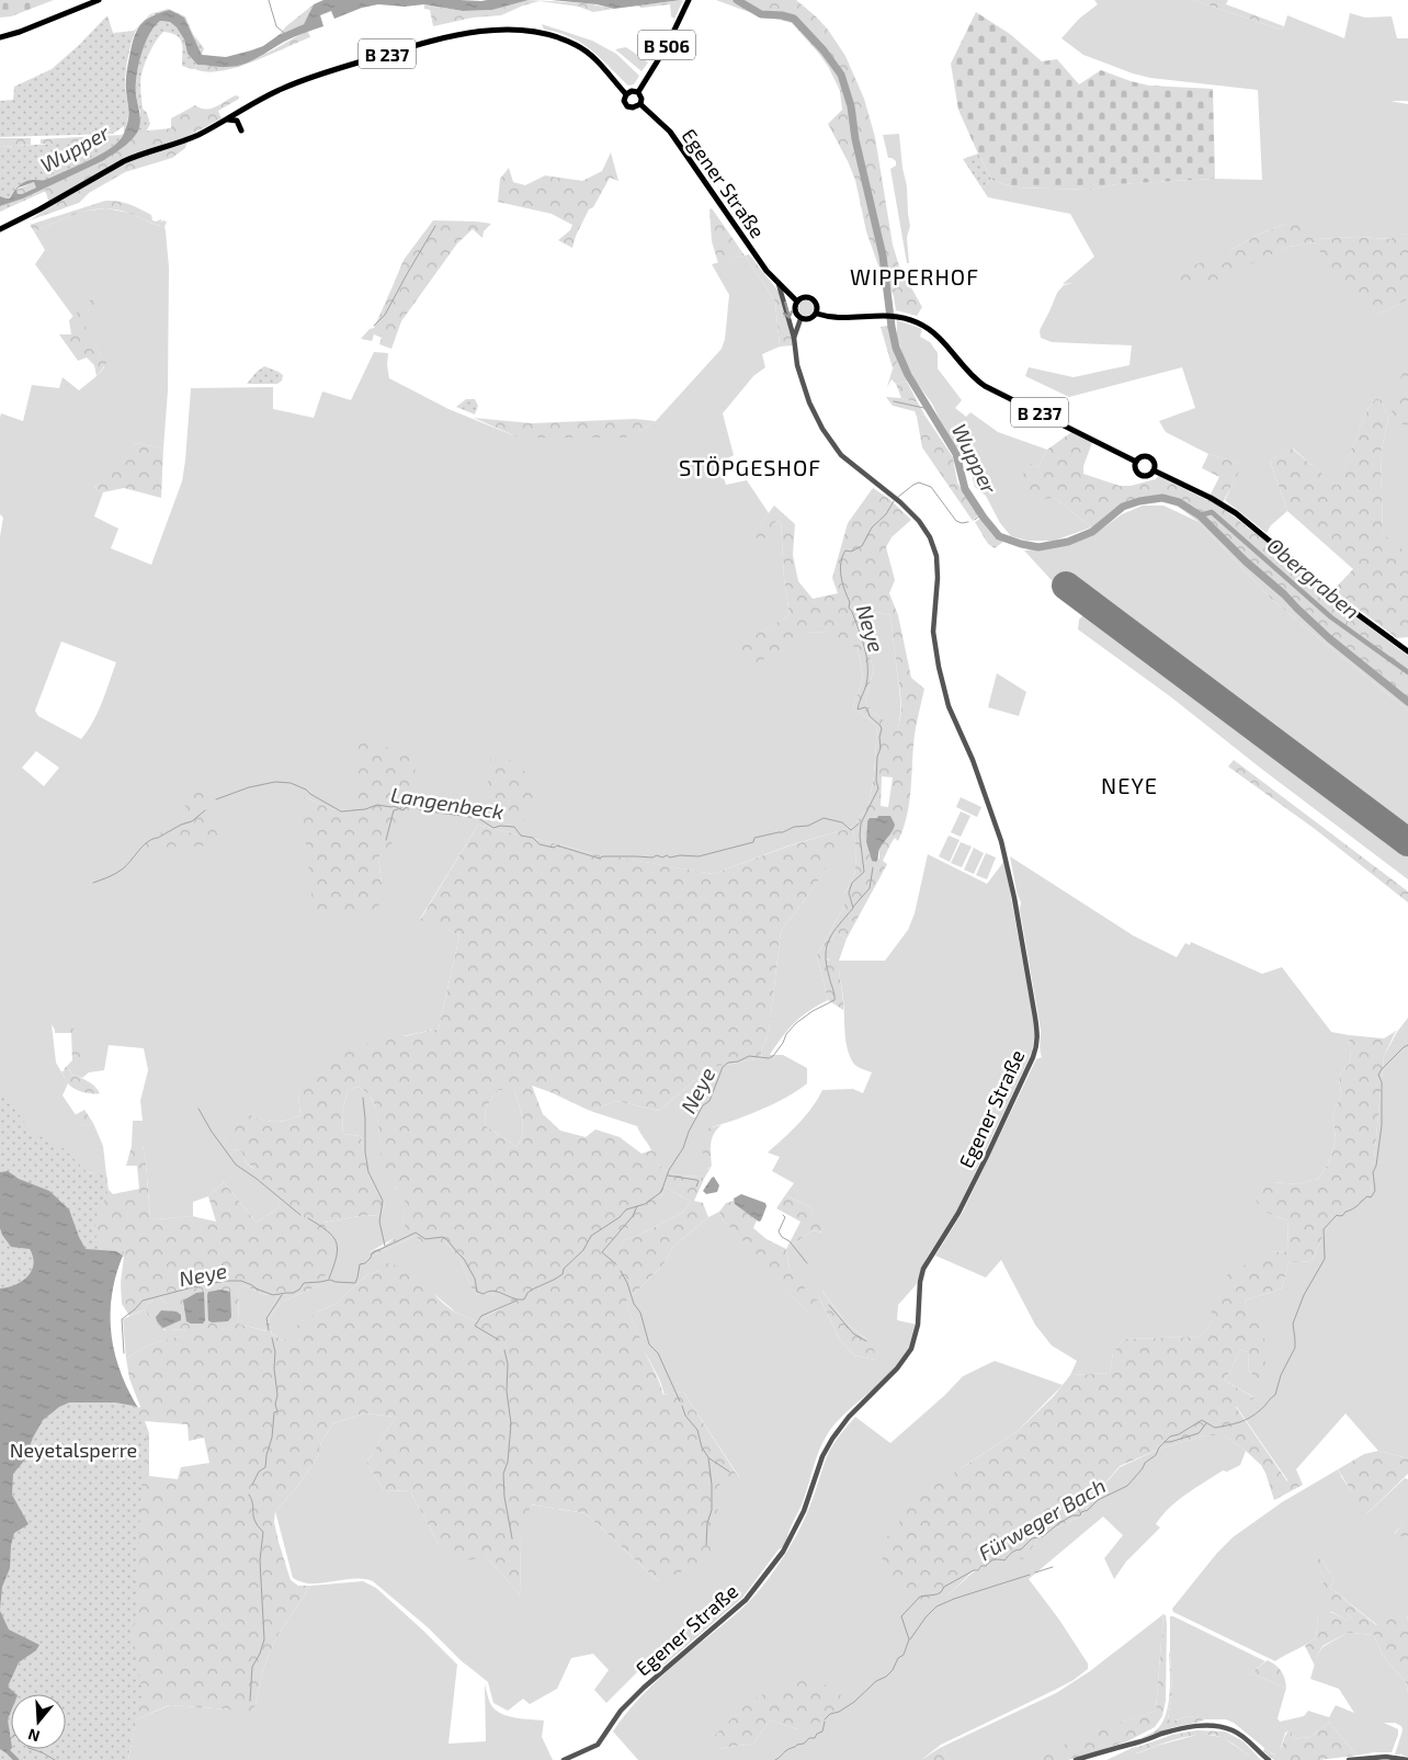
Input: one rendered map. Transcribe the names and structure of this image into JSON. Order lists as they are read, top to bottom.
{
  "streets": {
    "main road": ["B 506", "B 237", "Egener Straße"]
  },
  "crossings": [
    ["B 506", "B 237"],
    ["B 506", "Egener Straße"],
    ["B 237", "Egener Straße"]
  ],
  "districts": ["WIPPERHOF", "STÖPGESHOF", "NEYE"],
  "water": [
    "Wupper",
    "Obergraben",
    "Neye",
    "Langenbeck",
    "Fürweger Bach"
  ],
  "parks": ["Neyetalsperre"],
  "north": "bottom"
}
